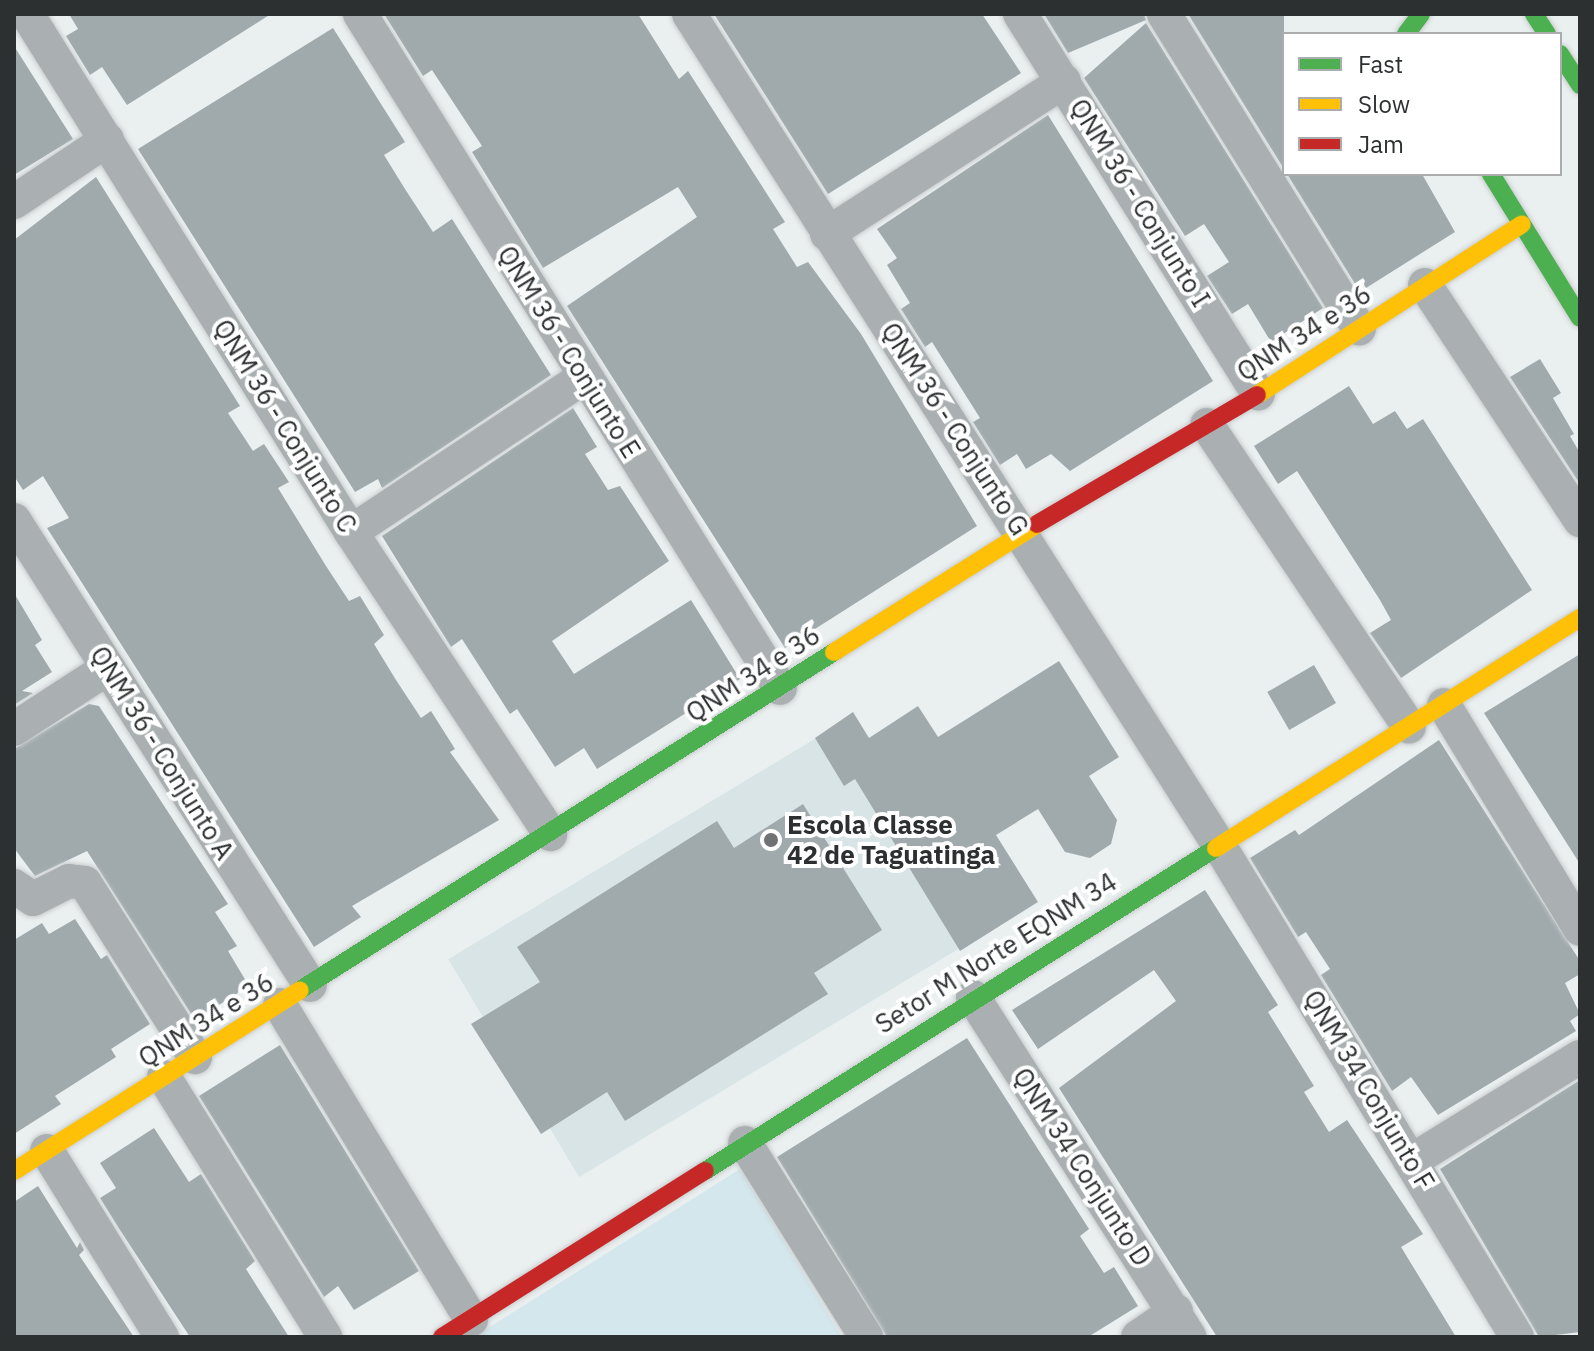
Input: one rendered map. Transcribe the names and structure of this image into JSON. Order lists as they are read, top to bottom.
{
  "streets": {
    "street": [
      "QNM 36 - Conjunto I",
      "QNM 34 e 36",
      "QNM 36 - Conjunto E",
      "QNM 36 - Conjunto C",
      "QNM 36 - Conjunto G",
      "QNM 36 - Conjunto A",
      "Setor M Norte EQNM 34",
      "QNM 34 Conjunto F",
      "QNM 34 Conjunto D"
    ]
  },
  "crossings": [
    ["QNM 36 - Conjunto I", "QNM 34 e 36"],
    ["QNM 34 e 36", "QNM 36 - Conjunto E"],
    ["QNM 34 e 36", "QNM 36 - Conjunto C"],
    ["QNM 34 e 36", "QNM 36 - Conjunto G"],
    ["QNM 34 e 36", "QNM 36 - Conjunto A"],
    ["QNM 36 - Conjunto G", "Setor M Norte EQNM 34"],
    ["QNM 36 - Conjunto G", "QNM 34 Conjunto F"],
    ["Setor M Norte EQNM 34", "QNM 34 Conjunto F"],
    ["Setor M Norte EQNM 34", "QNM 34 Conjunto D"]
  ],
  "places": ["Escola Classe 42 de Taguatinga"],
  "legend": ["Fast", "Slow", "Jam"]
}
